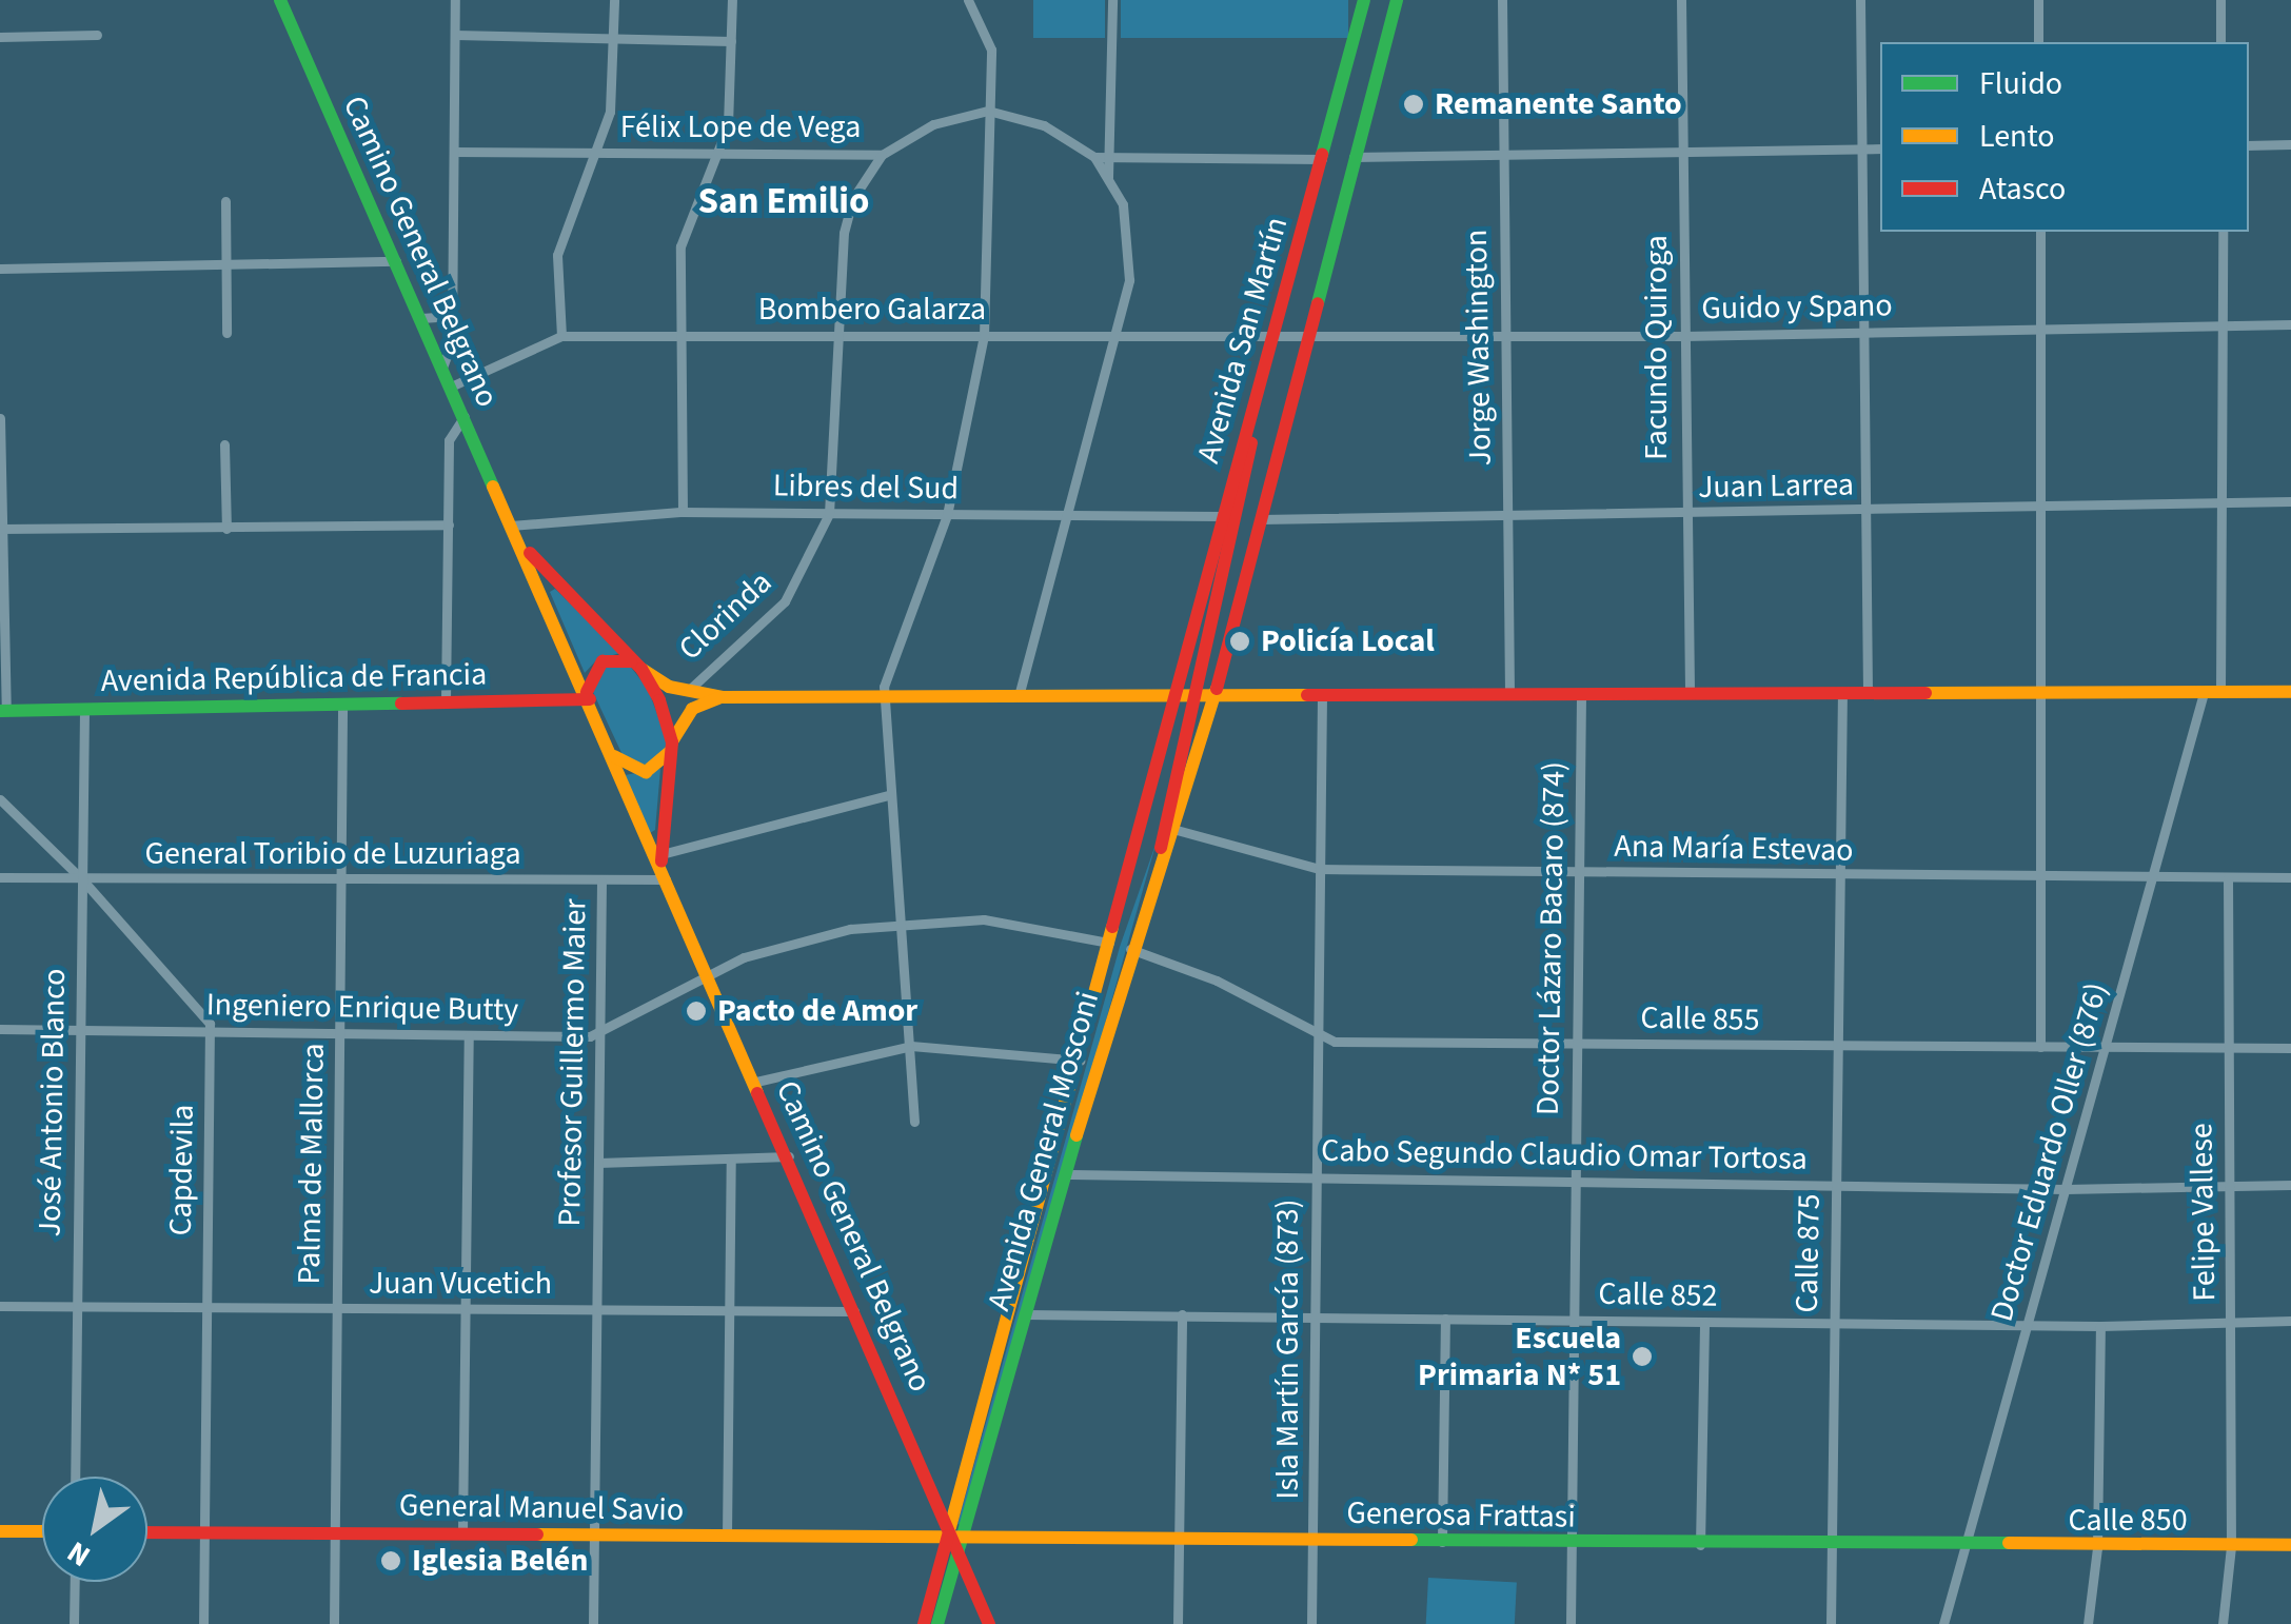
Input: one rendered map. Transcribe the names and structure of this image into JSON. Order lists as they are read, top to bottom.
{
  "streets": {
    "main road": [
      "Camino General Belgrano",
      "Avenida San Martín",
      "Avenida República de Francia",
      "Avenida General Mosconi",
      "General Manuel Savio",
      "Generosa Frattasi",
      "Calle 850"
    ],
    "street": [
      "Félix Lope de Vega",
      "Guido y Spano",
      "Bombero Galarza",
      "Jorge Washington",
      "Facundo Quiroga",
      "Juan Larrea",
      "Libres del Sud",
      "Clorinda",
      "Ana María Estevao",
      "General Toribio de Luzuriaga",
      "Doctor Lázaro Bacaro (874)",
      "Ingeniero Enrique Butty",
      "Calle 855",
      "Profesor Guillermo Maier",
      "José Antonio Blanco",
      "Doctor Eduardo Oller (876)",
      "Cabo Segundo Claudio Omar Tortosa",
      "Palma de Mallorca",
      "Capdevila",
      "Felipe Vallese",
      "Calle 875",
      "Juan Vucetich",
      "Calle 852",
      "Isla Martín García (873)"
    ]
  },
  "crossings": [
    ["Félix Lope de Vega", "Clorinda"],
    ["Camino General Belgrano", "Bombero Galarza"],
    ["Camino General Belgrano", "Libres del Sud"],
    ["Camino General Belgrano", "Avenida República de Francia"],
    ["Camino General Belgrano", "General Toribio de Luzuriaga"],
    ["Camino General Belgrano", "Ingeniero Enrique Butty"],
    ["Camino General Belgrano", "Avenida General Mosconi"],
    ["Camino General Belgrano", "Juan Vucetich"],
    ["Camino General Belgrano", "General Manuel Savio"],
    ["Camino General Belgrano", "Generosa Frattasi"],
    ["Guido y Spano", "Bombero Galarza"],
    ["Guido y Spano", "Avenida San Martín"],
    ["Guido y Spano", "Jorge Washington"],
    ["Guido y Spano", "Facundo Quiroga"],
    ["Bombero Galarza", "Avenida San Martín"],
    ["Bombero Galarza", "Clorinda"],
    ["Avenida San Martín", "Juan Larrea"],
    ["Avenida San Martín", "Libres del Sud"],
    ["Avenida San Martín", "Avenida General Mosconi"],
    ["Jorge Washington", "Juan Larrea"],
    ["Facundo Quiroga", "Juan Larrea"],
    ["Libres del Sud", "Clorinda"],
    ["Avenida República de Francia", "José Antonio Blanco"],
    ["Avenida República de Francia", "Palma de Mallorca"],
    ["Ana María Estevao", "Doctor Lázaro Bacaro (874)"],
    ["Ana María Estevao", "Avenida General Mosconi"],
    ["Ana María Estevao", "Doctor Eduardo Oller (876)"],
    ["Ana María Estevao", "Felipe Vallese"],
    ["Ana María Estevao", "Calle 875"],
    ["Ana María Estevao", "Isla Martín García (873)"],
    ["General Toribio de Luzuriaga", "Profesor Guillermo Maier"],
    ["General Toribio de Luzuriaga", "José Antonio Blanco"],
    ["General Toribio de Luzuriaga", "Palma de Mallorca"],
    ["Doctor Lázaro Bacaro (874)", "Calle 855"],
    ["Doctor Lázaro Bacaro (874)", "Cabo Segundo Claudio Omar Tortosa"],
    ["Doctor Lázaro Bacaro (874)", "Calle 852"],
    ["Doctor Lázaro Bacaro (874)", "Generosa Frattasi"],
    ["Ingeniero Enrique Butty", "Profesor Guillermo Maier"],
    ["Ingeniero Enrique Butty", "José Antonio Blanco"],
    ["Ingeniero Enrique Butty", "Avenida General Mosconi"],
    ["Ingeniero Enrique Butty", "Palma de Mallorca"],
    ["Ingeniero Enrique Butty", "Capdevila"],
    ["Calle 855", "Avenida General Mosconi"],
    ["Calle 855", "Doctor Eduardo Oller (876)"],
    ["Calle 855", "Felipe Vallese"],
    ["Calle 855", "Calle 875"],
    ["Calle 855", "Isla Martín García (873)"],
    ["Profesor Guillermo Maier", "Juan Vucetich"],
    ["Profesor Guillermo Maier", "General Manuel Savio"],
    ["José Antonio Blanco", "Juan Vucetich"],
    ["Avenida General Mosconi", "Cabo Segundo Claudio Omar Tortosa"],
    ["Avenida General Mosconi", "Calle 852"],
    ["Avenida General Mosconi", "General Manuel Savio"],
    ["Avenida General Mosconi", "Generosa Frattasi"],
    ["Doctor Eduardo Oller (876)", "Cabo Segundo Claudio Omar Tortosa"],
    ["Doctor Eduardo Oller (876)", "Calle 852"],
    ["Doctor Eduardo Oller (876)", "Generosa Frattasi"],
    ["Doctor Eduardo Oller (876)", "Calle 850"],
    ["Cabo Segundo Claudio Omar Tortosa", "Felipe Vallese"],
    ["Cabo Segundo Claudio Omar Tortosa", "Calle 875"],
    ["Cabo Segundo Claudio Omar Tortosa", "Isla Martín García (873)"],
    ["Palma de Mallorca", "Juan Vucetich"],
    ["Palma de Mallorca", "General Manuel Savio"],
    ["Capdevila", "Juan Vucetich"],
    ["Capdevila", "General Manuel Savio"],
    ["Felipe Vallese", "Calle 852"],
    ["Felipe Vallese", "Calle 850"],
    ["Calle 875", "Calle 852"],
    ["Calle 875", "Generosa Frattasi"],
    ["Calle 852", "Isla Martín García (873)"],
    ["Isla Martín García (873)", "Generosa Frattasi"],
    ["General Manuel Savio", "Generosa Frattasi"],
    ["Generosa Frattasi", "Calle 850"]
  ],
  "districts": ["San Emilio"],
  "places": [
    "Remanente Santo",
    "Policía Local",
    "Pacto de Amor",
    "Escuela Primaria N* 51",
    "Iglesia Belén"
  ],
  "legend": ["Fluido", "Lento", "Atasco"],
  "north": "bottom left"
}
